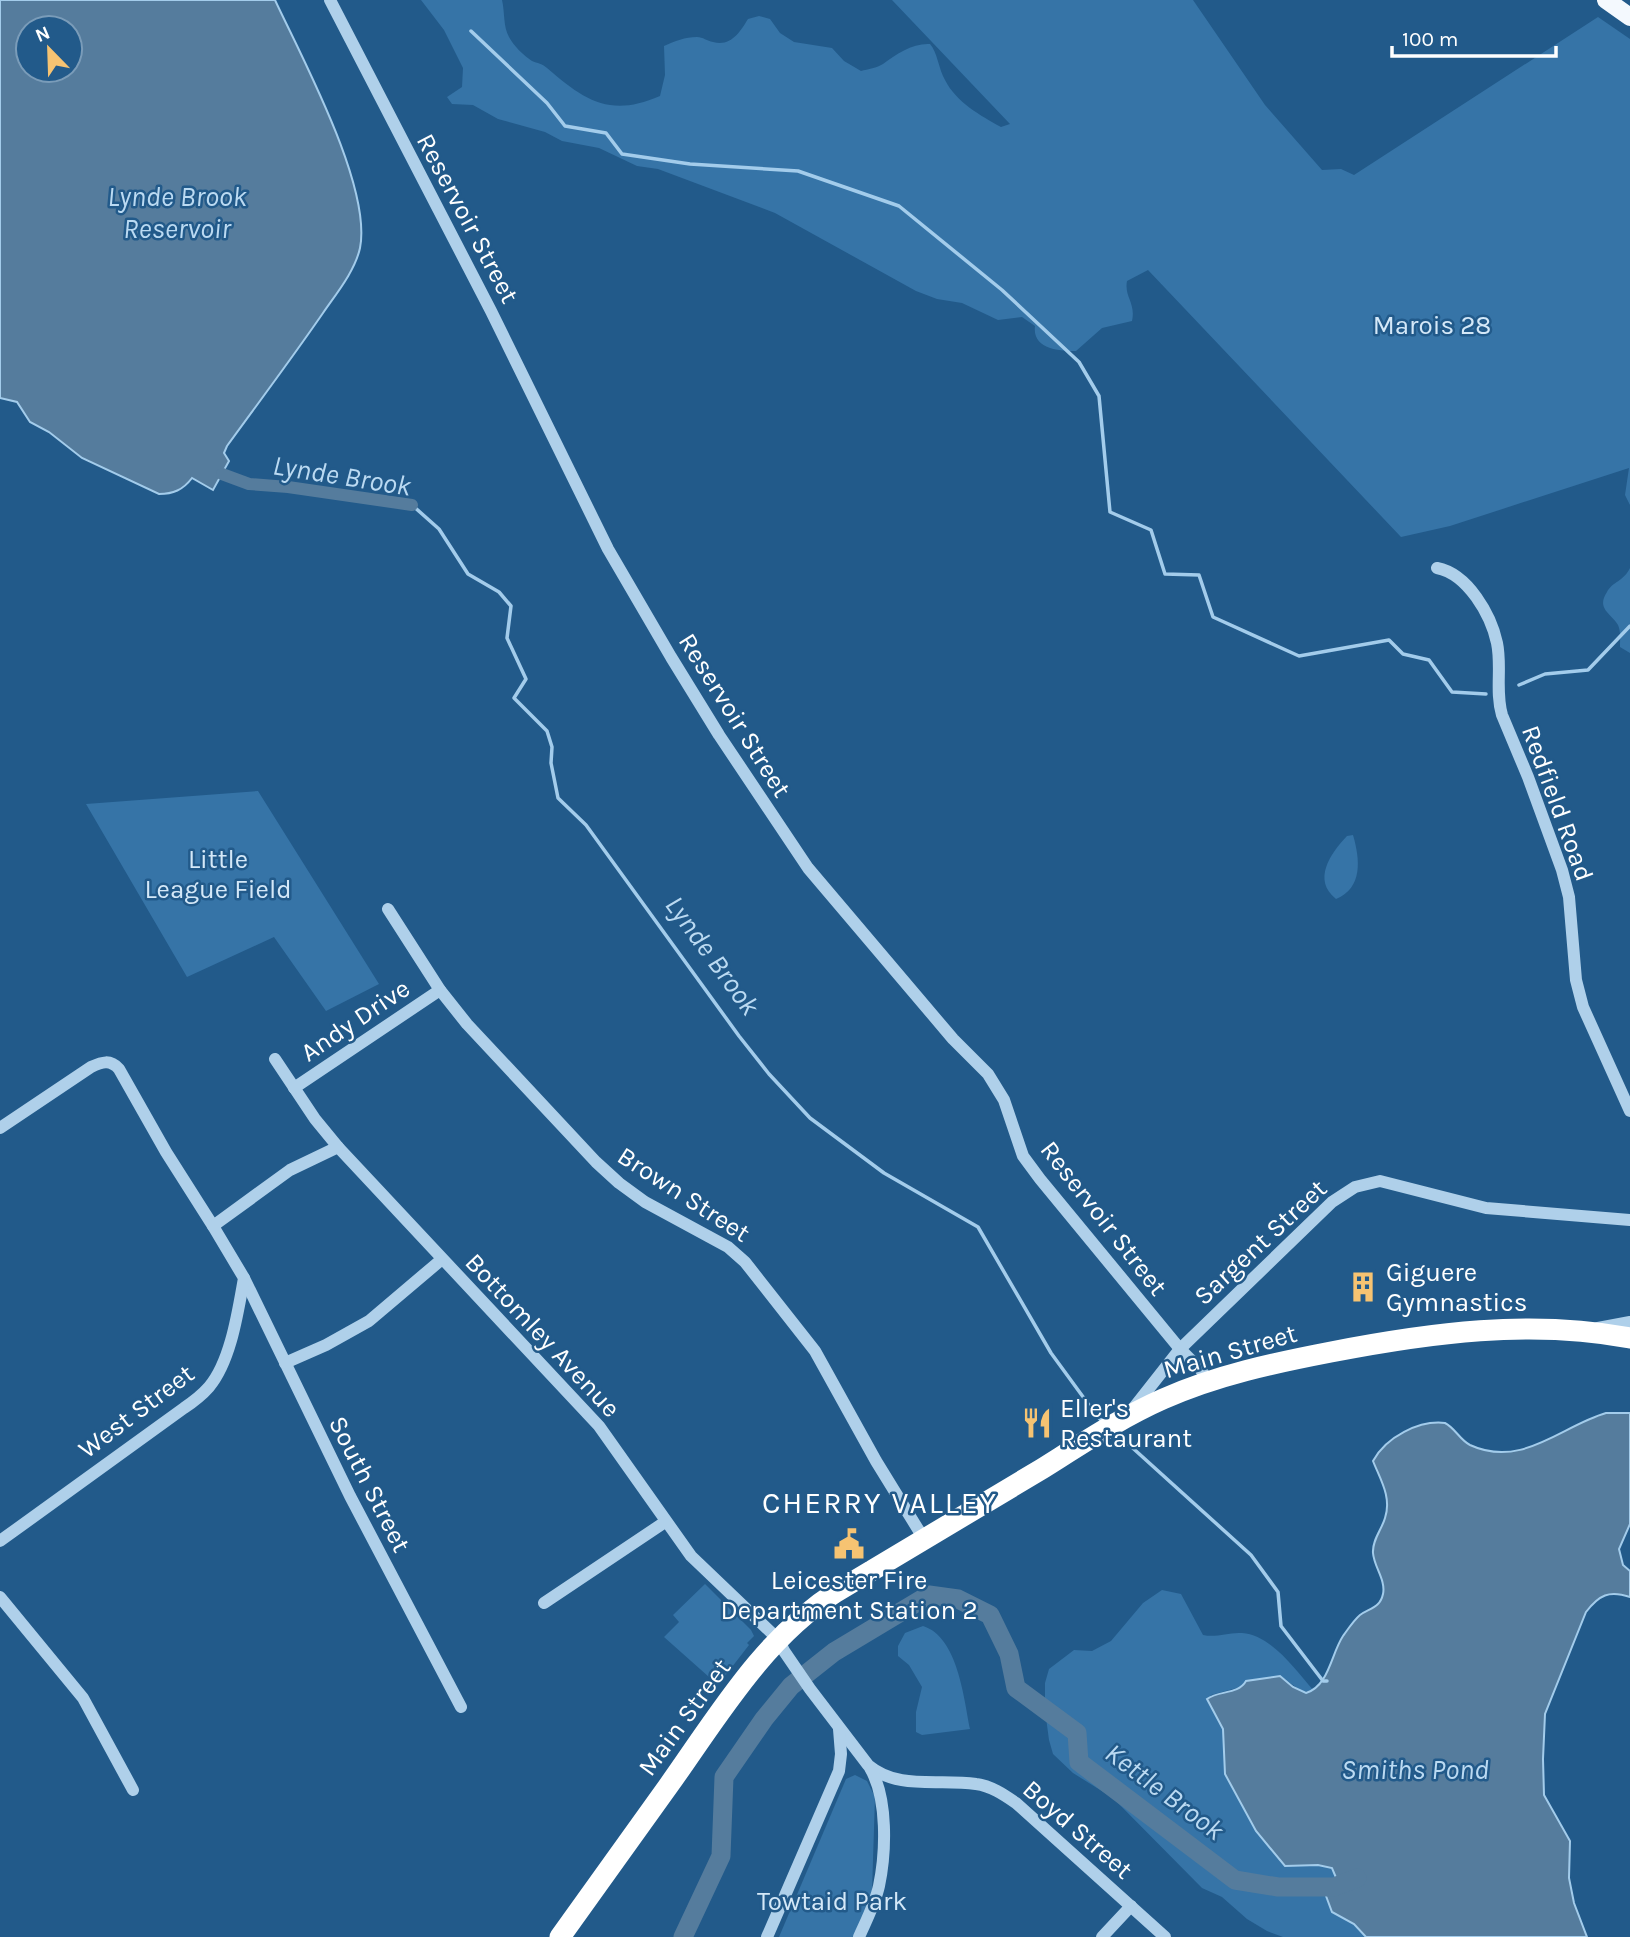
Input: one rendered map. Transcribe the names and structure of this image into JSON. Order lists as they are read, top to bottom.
{
  "streets": {
    "highway": ["Main Street"],
    "street": [
      "Reservoir Street",
      "Redfield Road",
      "Andy Drive",
      "Brown Street",
      "Sargent Street",
      "Bottomley Avenue",
      "West Street",
      "South Street",
      "Boyd Street"
    ]
  },
  "crossings": [
    ["Reservoir Street", "Sargent Street"],
    ["Reservoir Street", "Main Street"],
    ["Andy Drive", "Brown Street"],
    ["Andy Drive", "Bottomley Avenue"],
    ["Brown Street", "Main Street"],
    ["Sargent Street", "Main Street"],
    ["Bottomley Avenue", "Main Street"],
    ["Bottomley Avenue", "Boyd Street"],
    ["West Street", "South Street"]
  ],
  "districts": ["CHERRY VALLEY"],
  "water": [
    "Lynde Brook Reservoir",
    "Lynde Brook",
    "Smiths Pond",
    "Kettle Brook"
  ],
  "parks": ["Marois 28", "Little League Field", "Towtaid Park"],
  "places": {
    "building": ["Giguere Gymnastics"],
    "restaurant": ["Eller's Restaurant"],
    "public building": ["Leicester Fire Department Station 2"]
  },
  "scale_bar": "100 m",
  "north": "top left"
}
